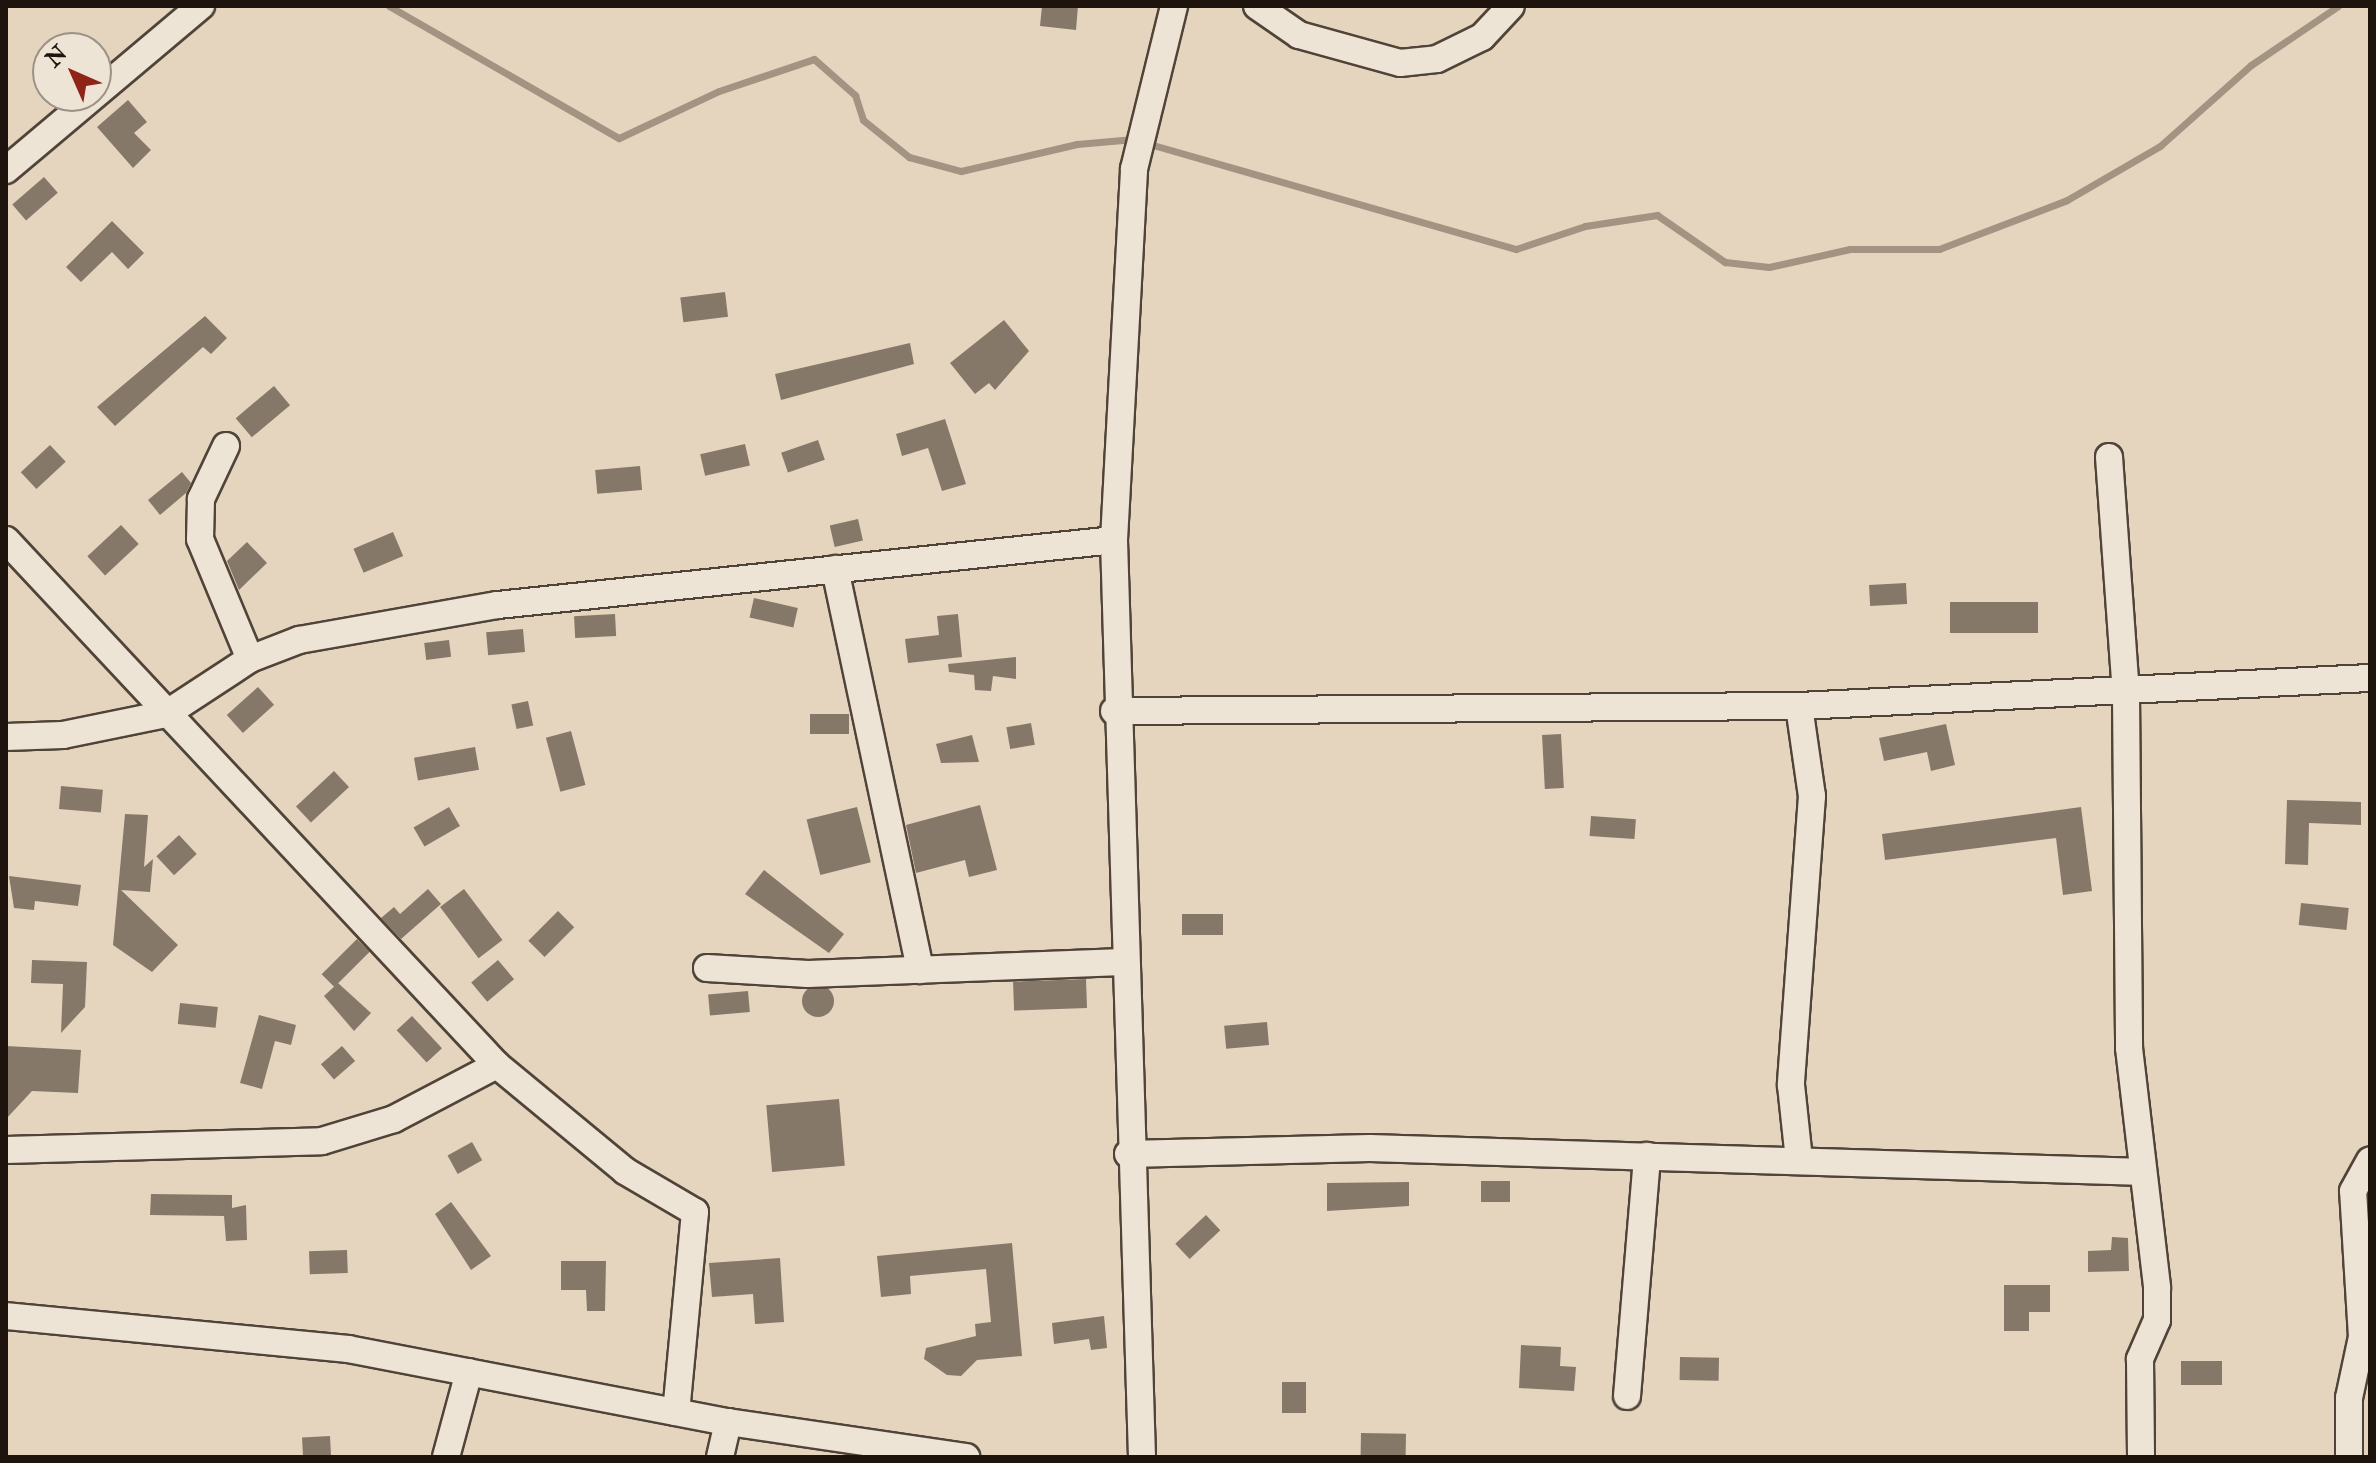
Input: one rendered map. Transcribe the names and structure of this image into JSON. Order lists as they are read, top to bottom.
{
  "north": "top left"
}
